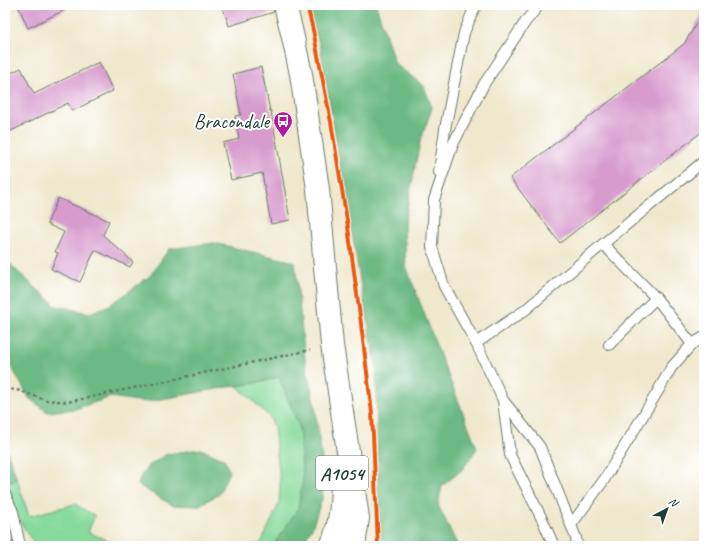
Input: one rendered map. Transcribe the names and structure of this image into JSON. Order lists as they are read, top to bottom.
{
  "streets": {
    "main road": ["A1054"]
  },
  "places": {
    "bus stop": ["Bracondale"]
  },
  "north": "top right"
}
